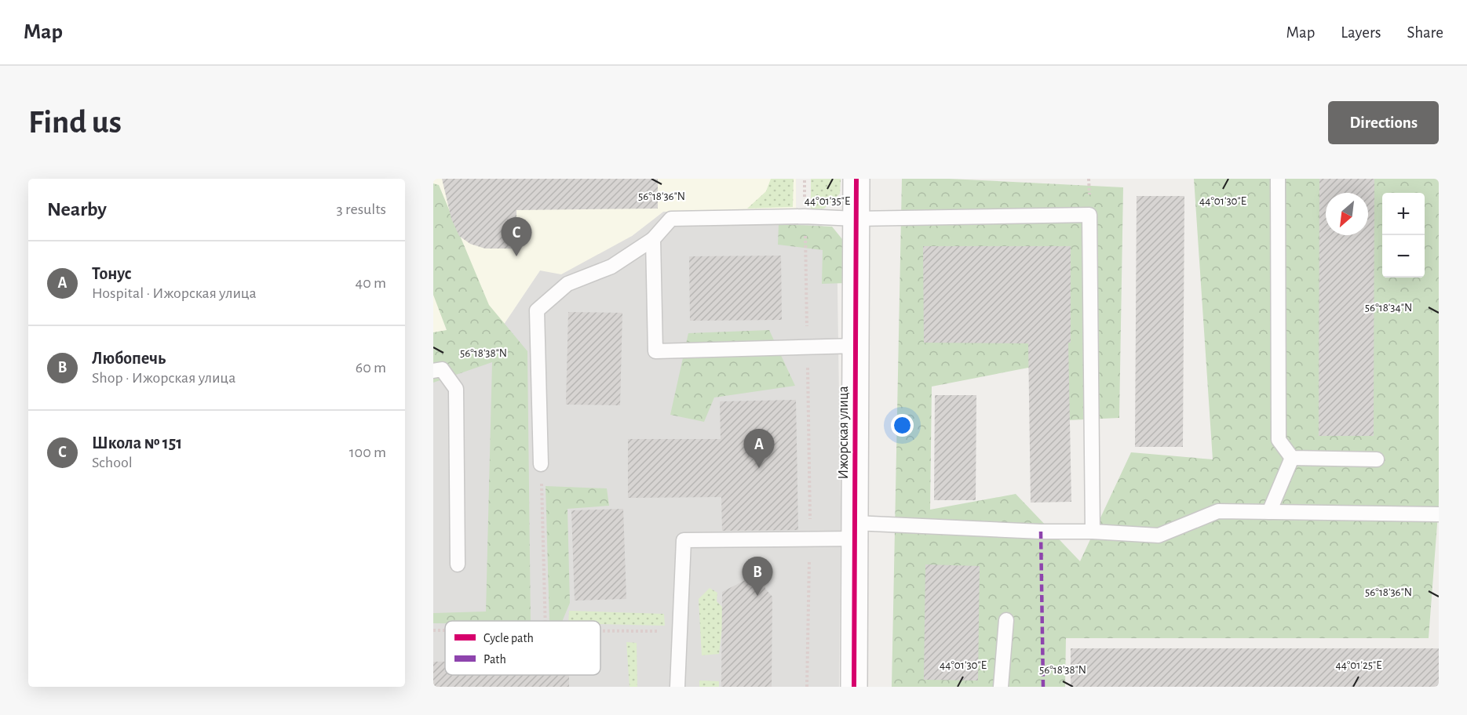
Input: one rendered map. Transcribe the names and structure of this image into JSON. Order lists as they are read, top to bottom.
{
  "streets": {
    "street": ["Ижорская улица"]
  },
  "legend": ["Cycle path", "Path"],
  "north": "bottom left",
  "page": {
    "header": "Map",
    "nav": ["Map", "Layers", "Share"],
    "buttons": "Directions",
    "title": "Find us",
    "heading": ["Nearby", "3 results"],
    "map_buttons": ["+", "−"],
    "pins": ["C", "A", "B"],
    "list": [
      {
        "mark": "A",
        "name": "Тонус",
        "note": "Hospital · Ижорская улица",
        "value": "40 m"
      },
      {
        "mark": "B",
        "name": "Любопечь",
        "note": "Shop · Ижорская улица",
        "value": "60 m"
      },
      {
        "mark": "C",
        "name": "Школа № 151",
        "note": "School",
        "value": "100 m"
      }
    ]
  },
  "coordinates": [
    "56°18'36\"N",
    "44°01'35\"E",
    "44°01'30\"E",
    "56°18'34\"N",
    "56°18'38\"N",
    "44°01'25\"E"
  ]
}
